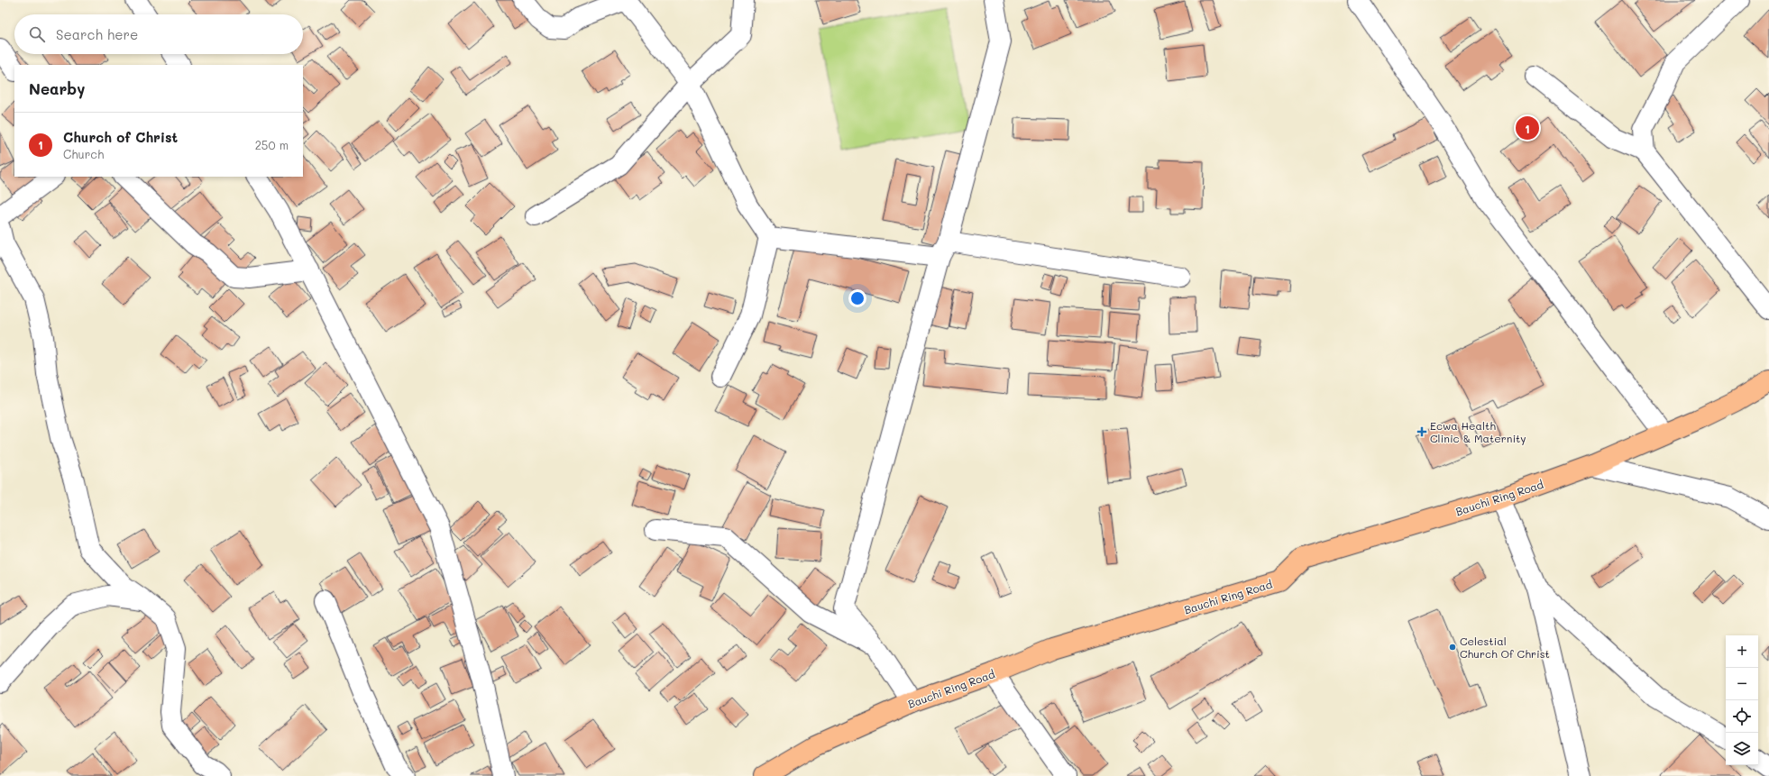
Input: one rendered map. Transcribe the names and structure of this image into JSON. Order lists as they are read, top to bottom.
{
  "streets": {
    "main road": ["Bauchi Ring Road"]
  },
  "places": {
    "health": ["Ecwa Health Clinic & Maternity"],
    "other": ["Celestial Church Of Christ"]
  },
  "page": {
    "search": "Search here",
    "heading": "Nearby",
    "list": [
      {
        "mark": "1",
        "name": "Church of Christ",
        "note": "Church",
        "value": "250 m"
      }
    ],
    "pins": "1",
    "map_buttons": ["+", "−"]
  }
}
